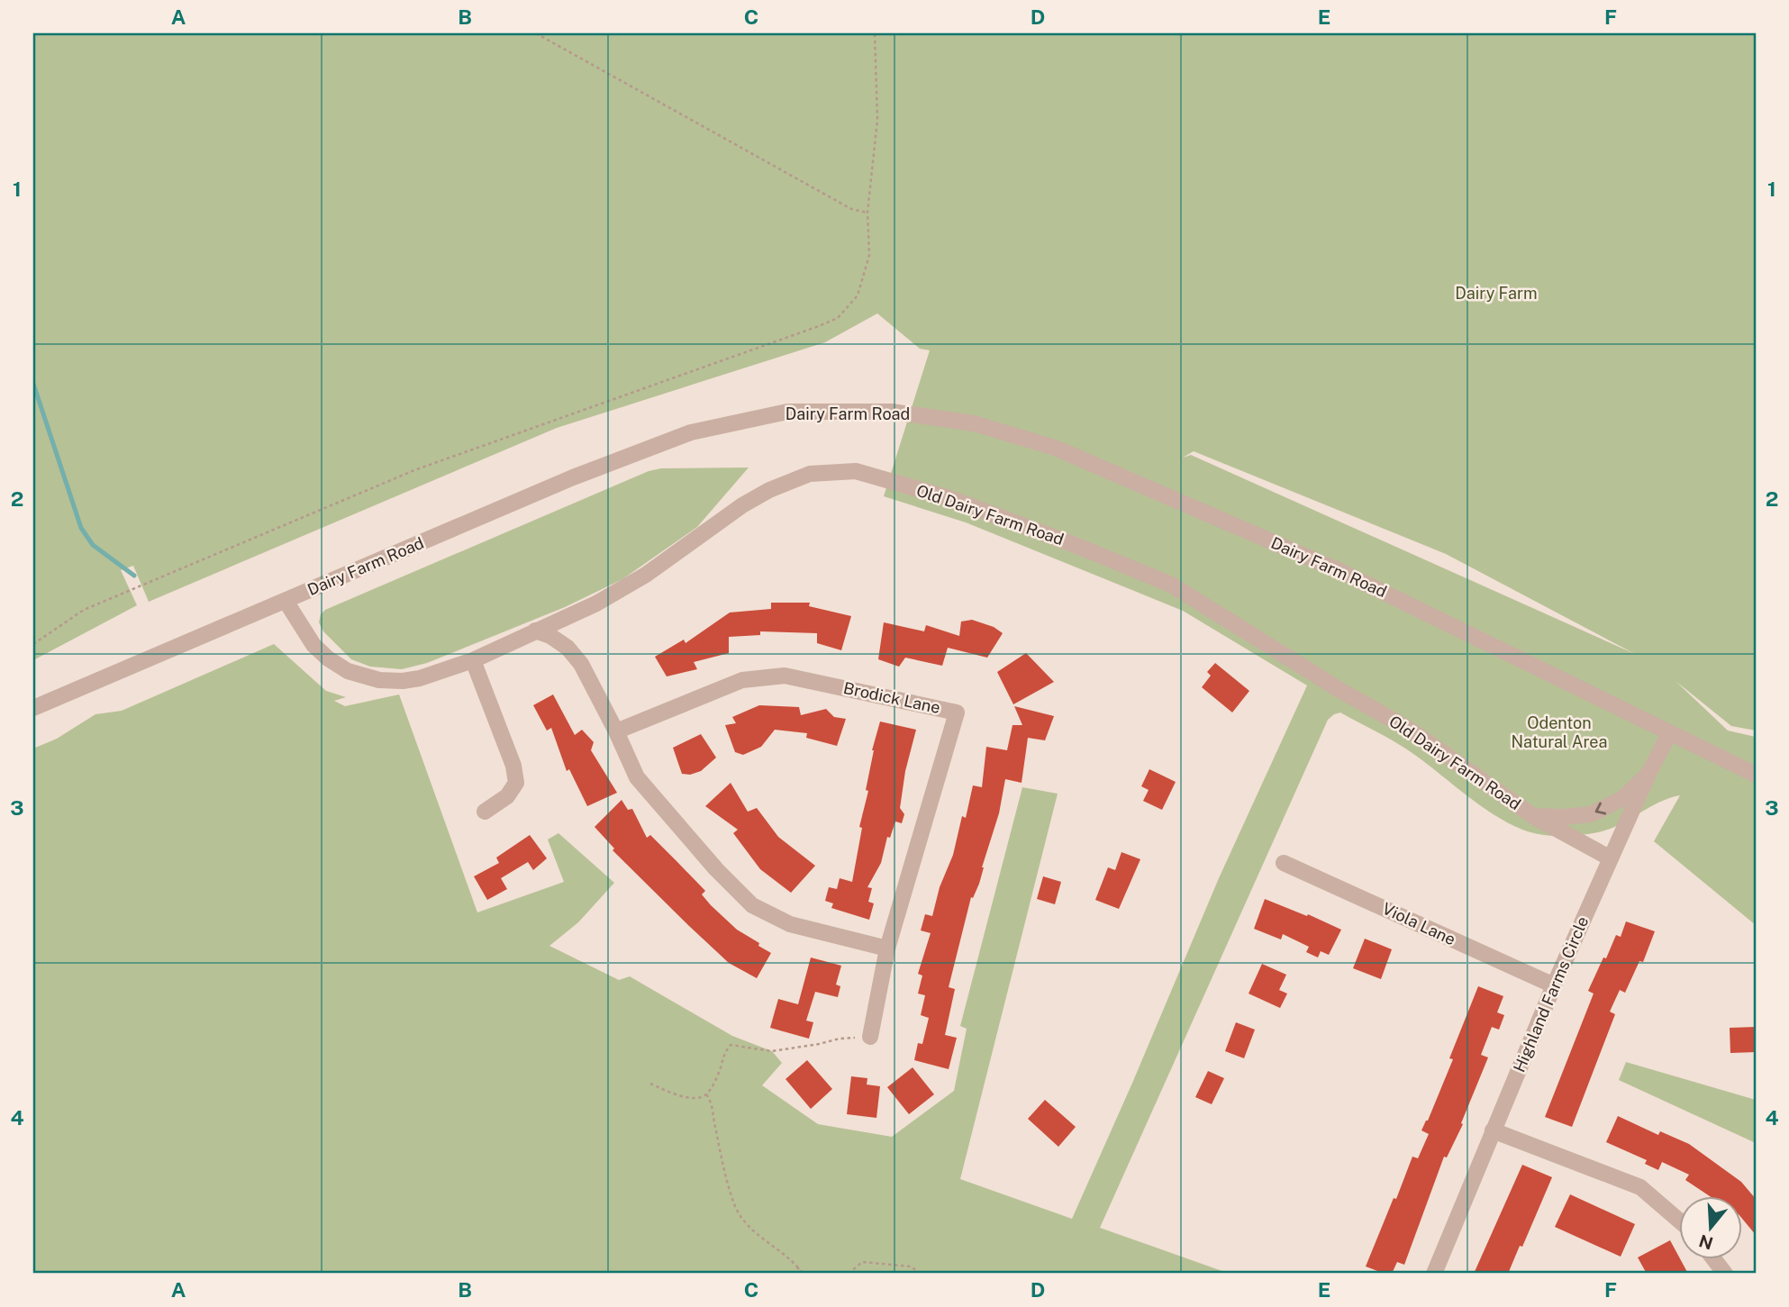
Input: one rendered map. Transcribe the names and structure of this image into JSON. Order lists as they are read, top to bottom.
{
  "streets": {
    "street": [
      "Dairy Farm Road",
      "Old Dairy Farm Road",
      "Brodick Lane",
      "Viola Lane",
      "Highland Farms Circle"
    ]
  },
  "crossings": [
    ["Dairy Farm Road", "Old Dairy Farm Road"],
    ["Old Dairy Farm Road", "Highland Farms Circle"],
    ["Viola Lane", "Highland Farms Circle"]
  ],
  "parks": ["Dairy Farm", "Odenton Natural Area"],
  "north": "bottom",
  "grid": {
    "columns": [
      "A",
      "B",
      "C",
      "D",
      "E",
      "F"
    ],
    "rows": [
      "1",
      "2",
      "3",
      "4"
    ]
  }
}
